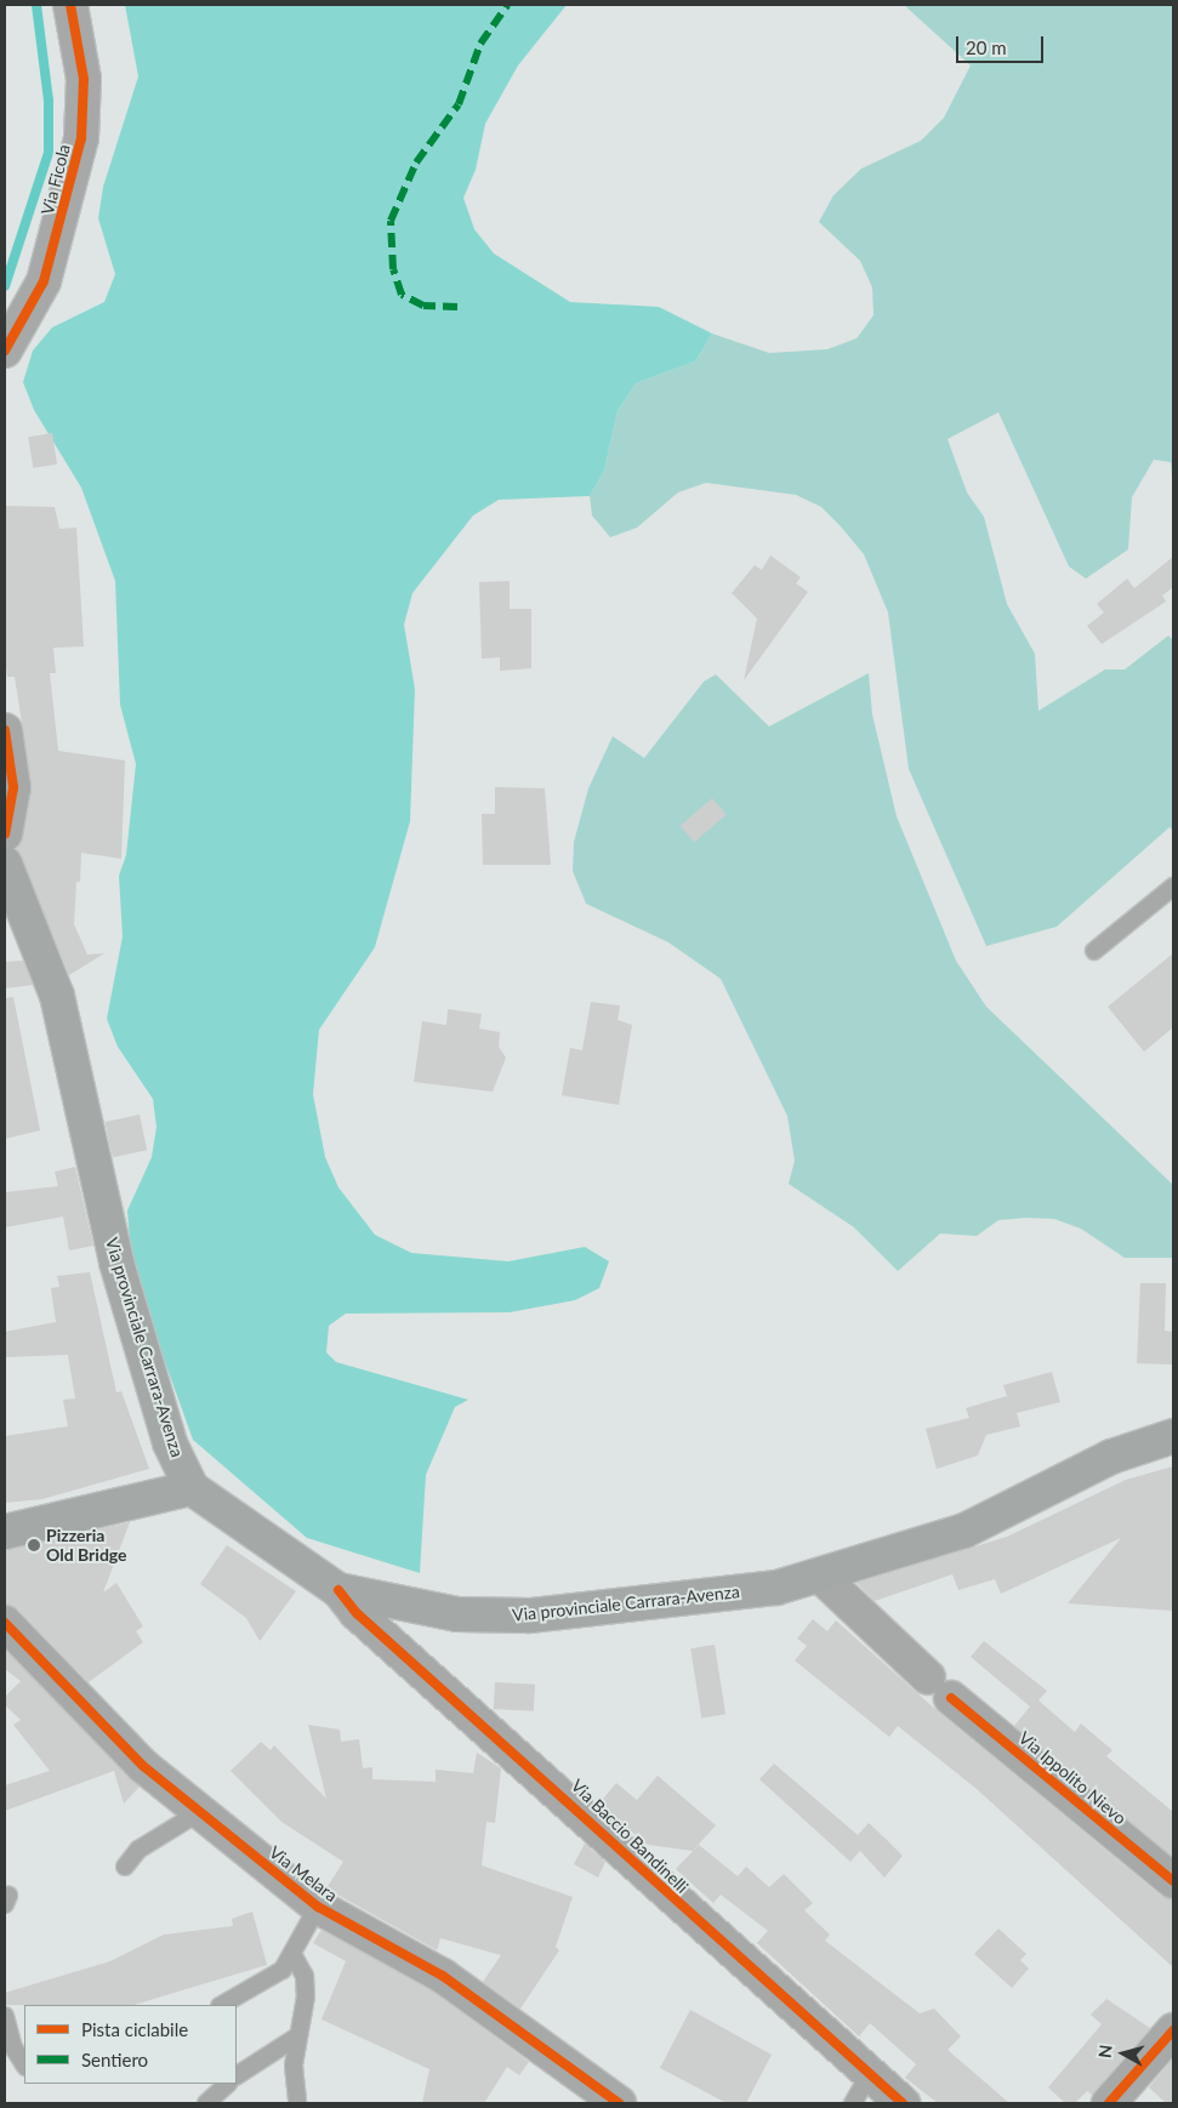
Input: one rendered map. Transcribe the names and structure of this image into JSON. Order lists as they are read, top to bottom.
{
  "streets": {
    "main road": ["Via provinciale Carrara-Avenza"],
    "street": [
      "Via Ficola",
      "Via Ippolito Nievo",
      "Via Baccio Bandinelli",
      "Via Melara"
    ]
  },
  "crossings": [
    ["Via provinciale Carrara-Avenza", "Via Ippolito Nievo"],
    ["Via provinciale Carrara-Avenza", "Via Baccio Bandinelli"]
  ],
  "places": ["Pizzeria Old Bridge"],
  "legend": ["Pista ciclabile", "Sentiero"],
  "scale_bar": "20 m",
  "north": "left"
}
